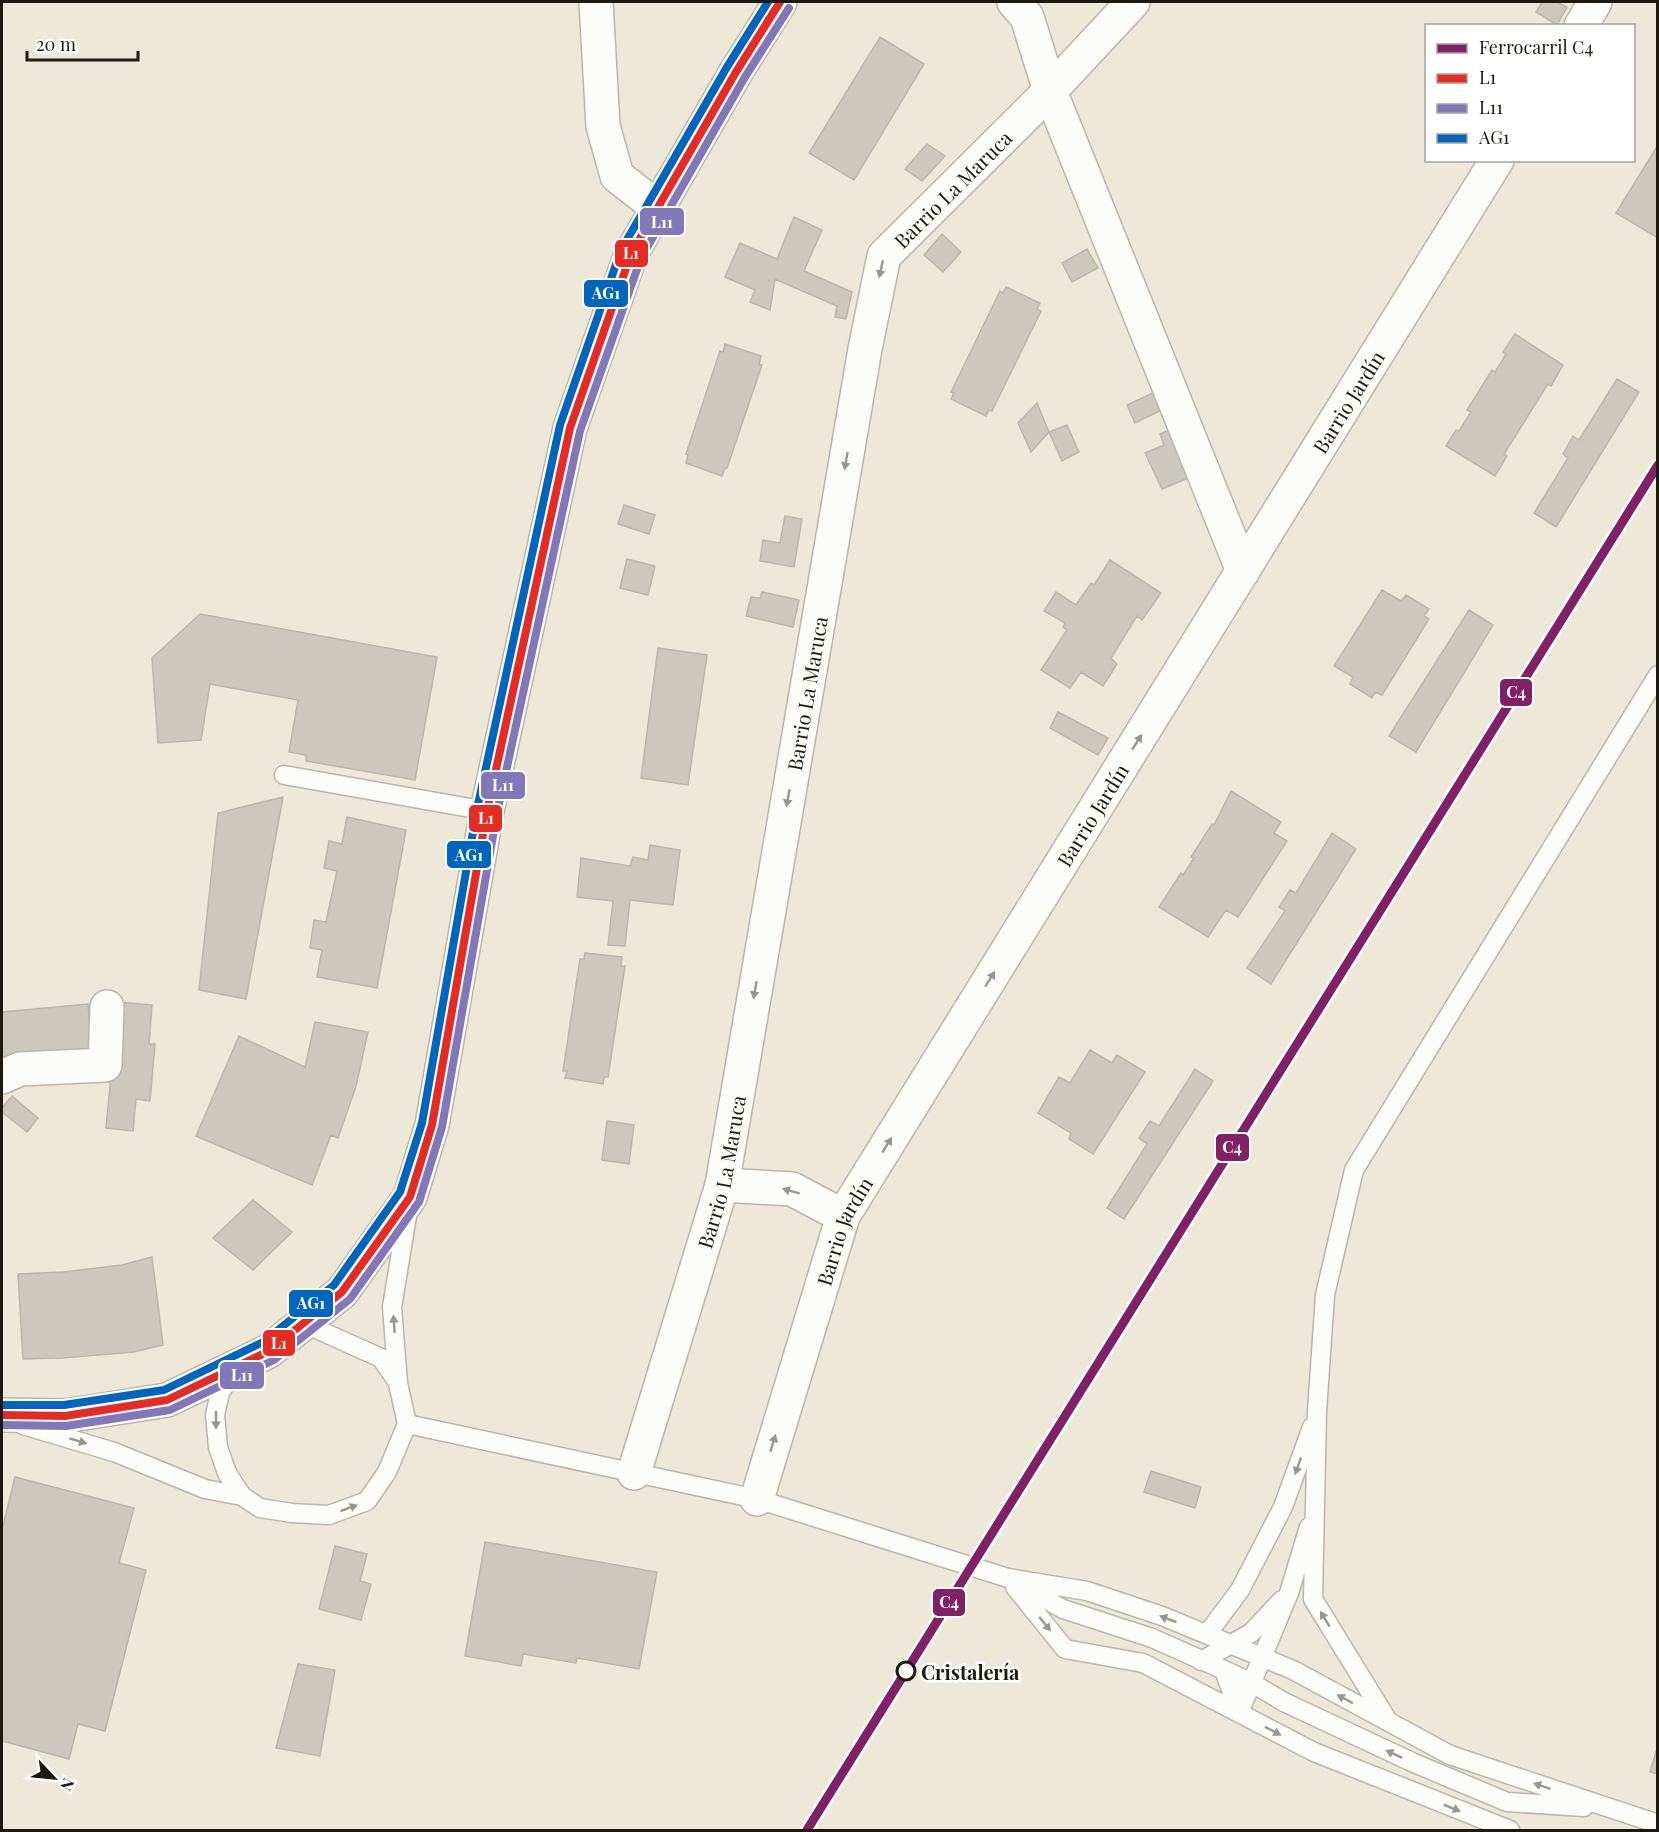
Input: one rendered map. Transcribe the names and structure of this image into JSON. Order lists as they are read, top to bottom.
{
  "streets": {
    "street": ["Barrio La Maruca", "Barrio Jardín"]
  },
  "one_way": ["Barrio Jardín"],
  "places": ["Cristalería"],
  "lines": [
    "transit line L1",
    "transit line AG1",
    "transit line L11",
    "rail line C4"
  ],
  "legend": [
    "Ferrocarril C4",
    "L1",
    "L11",
    "AG1"
  ],
  "scale_bar": "20 m",
  "north": "bottom right"
}
